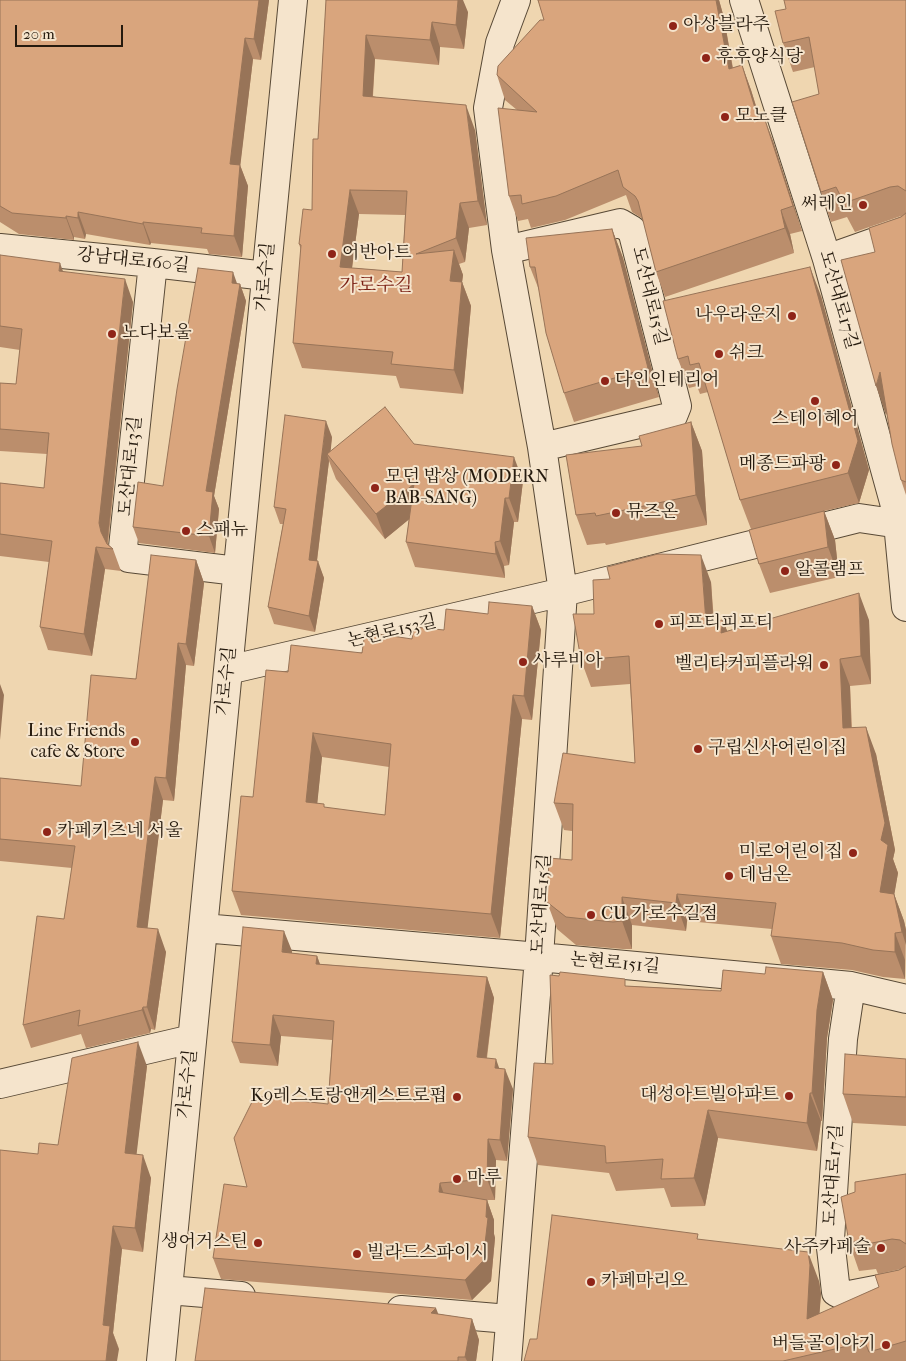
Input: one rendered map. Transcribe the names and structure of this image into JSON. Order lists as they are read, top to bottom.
{
  "streets": {
    "street": [
      "강남대로160길",
      "가로수길",
      "도산대로15길",
      "도산대로17길",
      "도산대로13길",
      "논현로153길",
      "논현로151길"
    ]
  },
  "crossings": [
    ["강남대로160길", "가로수길"],
    ["강남대로160길", "도산대로13길"],
    ["가로수길", "도산대로13길"],
    ["가로수길", "논현로153길"],
    ["가로수길", "논현로151길"],
    ["도산대로15길", "논현로153길"],
    ["도산대로15길", "논현로151길"],
    ["도산대로17길", "논현로153길"],
    ["도산대로17길", "논현로151길"]
  ],
  "districts": ["가로수길"],
  "places": [
    "아상블라주",
    "후후양식당",
    "모노클",
    "써레인",
    "어반아트",
    "나우라운지",
    "노다보울",
    "쉬크",
    "다인인테리어",
    "스테이헤어",
    "메종드파팡",
    "모던 밥상 (MODERN BAB-SANG)",
    "뮤즈온",
    "스패뉴",
    "알콜램프",
    "피프티피프티",
    "사루비아",
    "벨리타커피플라워",
    "Line Friends cafe & Store",
    "구립신사어린이집",
    "카페키츠네 서울",
    "미로어린이집",
    "데님온",
    "CU 가로수길점",
    "대성아트빌아파트",
    "K9레스토랑앤게스트로펍",
    "마루",
    "생어거스틴",
    "사주카페술",
    "빌라드스파이시",
    "카페마리오",
    "버들골이야기"
  ],
  "scale_bar": "20 m"
}
